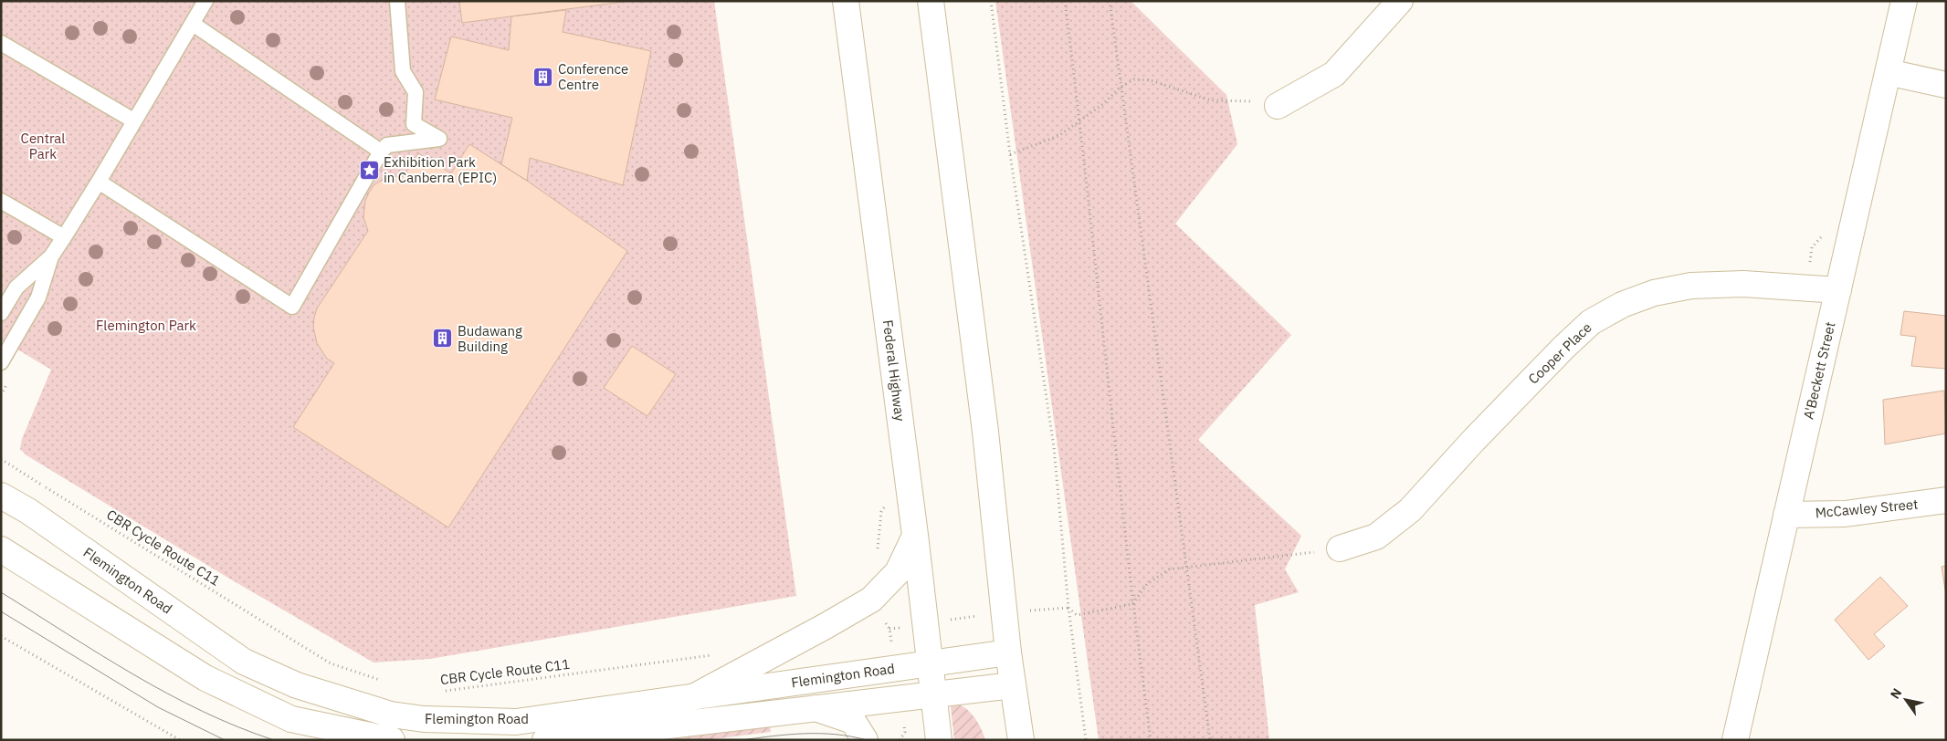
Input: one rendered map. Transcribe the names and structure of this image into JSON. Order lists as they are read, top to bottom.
{
  "streets": {
    "main road": [
      "Cooper Place",
      "Federal Highway",
      "A'Beckett Street",
      "McCawley Street",
      "Flemington Road"
    ],
    "path": ["CBR Cycle Route C11"]
  },
  "crossings": [
    ["Cooper Place", "A'Beckett Street"],
    ["Federal Highway", "Flemington Road"],
    ["A'Beckett Street", "McCawley Street"]
  ],
  "parks": ["Central Park", "Flemington Park"],
  "places": {
    "building": ["Conference Centre", "Budawang Building"],
    "place": ["Exhibition Park in Canberra (EPIC)"]
  },
  "north": "top left"
}
